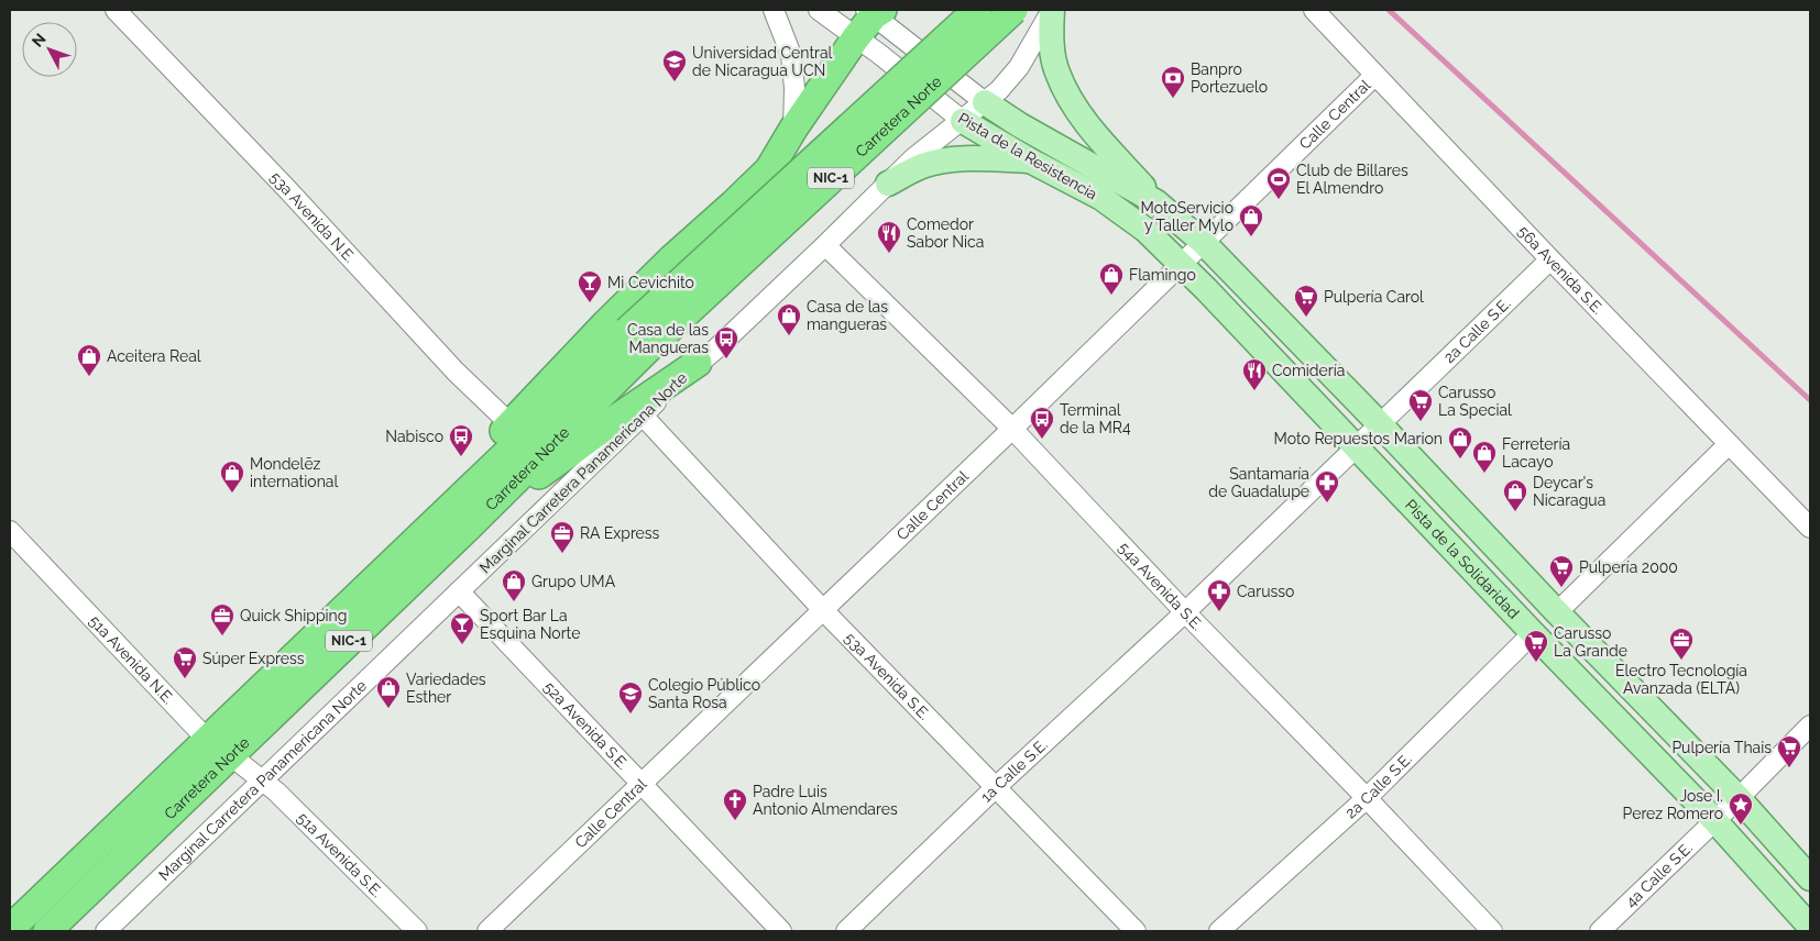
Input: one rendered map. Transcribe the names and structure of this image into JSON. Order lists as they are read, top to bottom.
{
  "streets": {
    "highway": ["Carretera Norte", "NIC-1"],
    "main road": ["Pista de la Resistencia", "Pista de la Solidaridad"],
    "street": [
      "Calle Central",
      "53a Avenida N.E.",
      "56a Avenida S.E.",
      "2a Calle S.E.",
      "Marginal Carretera Panamericana Norte",
      "54a Avenida S.E.",
      "51a Avenida N.E.",
      "53a Avenida S.E.",
      "52a Avenida S.E.",
      "1a Calle S.E.",
      "51a Avenida S.E.",
      "4a Calle S.E."
    ]
  },
  "crossings": [
    ["Calle Central", "Pista de la Resistencia"],
    ["Calle Central", "56a Avenida S.E."],
    ["Calle Central", "Pista de la Solidaridad"],
    ["Calle Central", "54a Avenida S.E."],
    ["Calle Central", "53a Avenida S.E."],
    ["Calle Central", "52a Avenida S.E."],
    ["Carretera Norte", "51a Avenida N.E."],
    ["Pista de la Resistencia", "Marginal Carretera Panamericana Norte"],
    ["Pista de la Resistencia", "Pista de la Solidaridad"],
    ["56a Avenida S.E.", "2a Calle S.E."],
    ["2a Calle S.E.", "Pista de la Solidaridad"],
    ["2a Calle S.E.", "54a Avenida S.E."],
    ["Marginal Carretera Panamericana Norte", "54a Avenida S.E."],
    ["Marginal Carretera Panamericana Norte", "51a Avenida N.E."],
    ["Marginal Carretera Panamericana Norte", "53a Avenida S.E."],
    ["Marginal Carretera Panamericana Norte", "52a Avenida S.E."],
    ["Marginal Carretera Panamericana Norte", "51a Avenida S.E."],
    ["Pista de la Solidaridad", "4a Calle S.E."],
    ["54a Avenida S.E.", "1a Calle S.E."],
    ["51a Avenida N.E.", "51a Avenida S.E."],
    ["53a Avenida S.E.", "1a Calle S.E."]
  ],
  "places": {
    "school or university": ["Universidad Central de Nicaragua UCN", "Colegio Público Santa Rosa"],
    "bank": ["Banpro Portezuelo"],
    "sports": ["Club de Billares El Almendro"],
    "shop": [
      "MotoServicio y Taller Mylo",
      "Flamingo",
      "Casa de las mangueras",
      "Aceitera Real",
      "Moto Repuestos Marion",
      "Ferretería Lacayo",
      "Mondelēz international",
      "Deycar's Nicaragua",
      "Grupo UMA",
      "Variedades Esther"
    ],
    "restaurant": ["Comedor Sabor Nica", "Comidería"],
    "bar": ["Mi Cevichito", "Sport Bar La Esquina Norte"],
    "supermarket": [
      "Pulpería Carol",
      "Carusso La Special",
      "Pulpería 2000",
      "Carusso La Grande",
      "Súper Express",
      "Pulpería Thais"
    ],
    "bus stop": ["Casa de las Mangueras", "Terminal de la MR4", "Nabisco"],
    "pharmacy": ["Santamaría de Guadalupe", "Carusso"],
    "office": ["RA Express", "Quick Shipping", "Electro Tecnología Avanzada (ELTA)"],
    "church": ["Padre Luis Antonio Almendares"],
    "place": ["Jose I. Perez Romero"]
  },
  "north": "top left"
}
